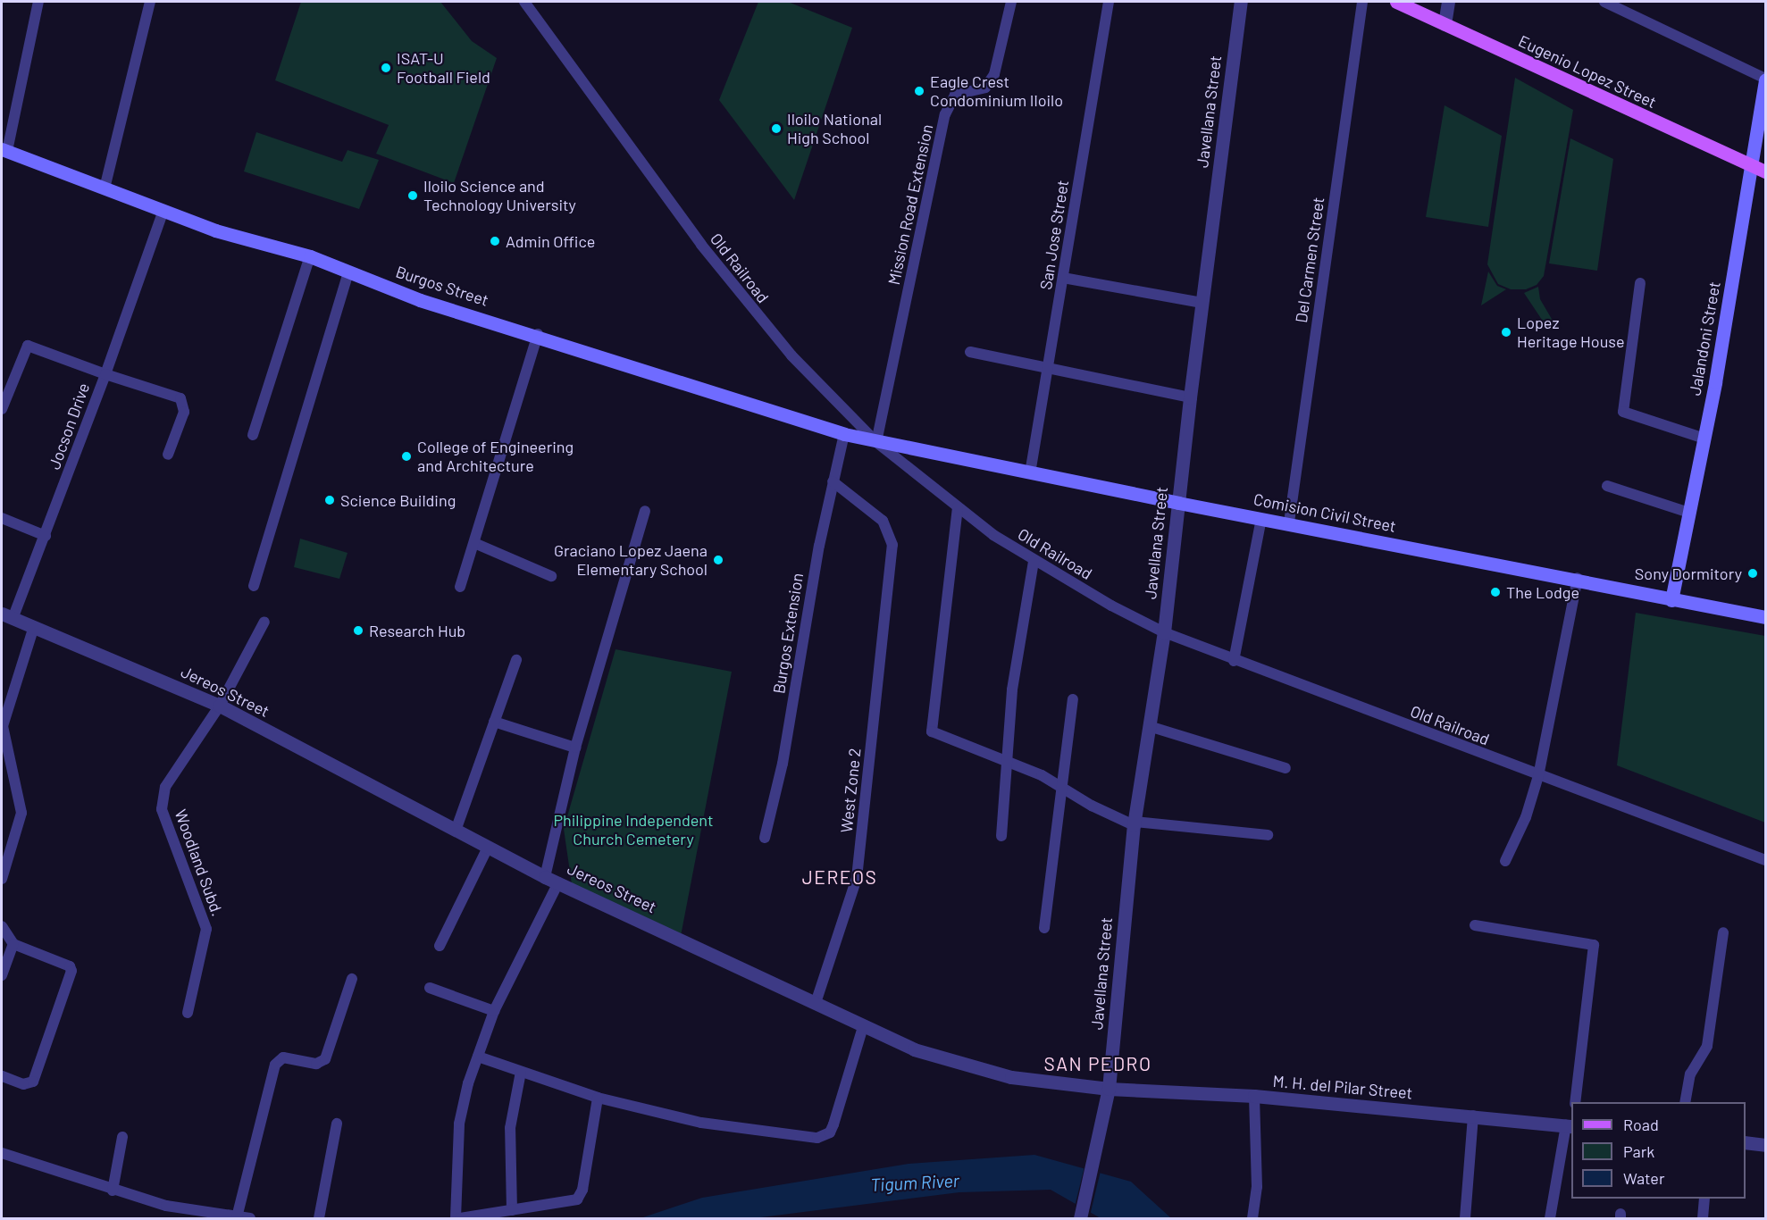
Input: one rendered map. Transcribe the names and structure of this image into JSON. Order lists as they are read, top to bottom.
{
  "streets": {
    "main road": [
      "Eugenio Lopez Street",
      "Burgos Street",
      "Jalandoni Street",
      "Comision Civil Street"
    ],
    "street": [
      "Javellana Street",
      "Mission Road Extension",
      "San Jose Street",
      "Del Carmen Street",
      "Old Railroad",
      "Jocson Drive",
      "Burgos Extension",
      "Jereos Street",
      "West Zone 2",
      "Woodland Subd.",
      "M. H. del Pilar Street"
    ]
  },
  "crossings": [
    ["Eugenio Lopez Street", "Jalandoni Street"],
    ["Javellana Street", "Old Railroad"],
    ["Javellana Street", "Comision Civil Street"],
    ["Javellana Street", "Jereos Street"],
    ["Javellana Street", "M. H. del Pilar Street"],
    ["Mission Road Extension", "Old Railroad"],
    ["Mission Road Extension", "Burgos Street"],
    ["Mission Road Extension", "Comision Civil Street"],
    ["San Jose Street", "Comision Civil Street"],
    ["Del Carmen Street", "Comision Civil Street"],
    ["Old Railroad", "Burgos Street"],
    ["Old Railroad", "Comision Civil Street"],
    ["Burgos Street", "Comision Civil Street"],
    ["Burgos Street", "Burgos Extension"],
    ["Jalandoni Street", "Comision Civil Street"],
    ["Jocson Drive", "Jereos Street"],
    ["Burgos Extension", "West Zone 2"],
    ["Jereos Street", "West Zone 2"],
    ["Jereos Street", "Woodland Subd."],
    ["Jereos Street", "M. H. del Pilar Street"]
  ],
  "districts": ["JEREOS", "SAN PEDRO"],
  "water": ["Tigum River"],
  "parks": ["Philippine Independent Church Cemetery"],
  "places": [
    "ISAT-U Football Field",
    "Eagle Crest Condominium Iloilo",
    "Iloilo National High School",
    "Iloilo Science and Technology University",
    "Admin Office",
    "Lopez Heritage House",
    "College of Engineering and Architecture",
    "Science Building",
    "Graciano Lopez Jaena Elementary School",
    "Sony Dormitory",
    "The Lodge",
    "Research Hub"
  ],
  "legend": ["Road", "Park", "Water"]
}
